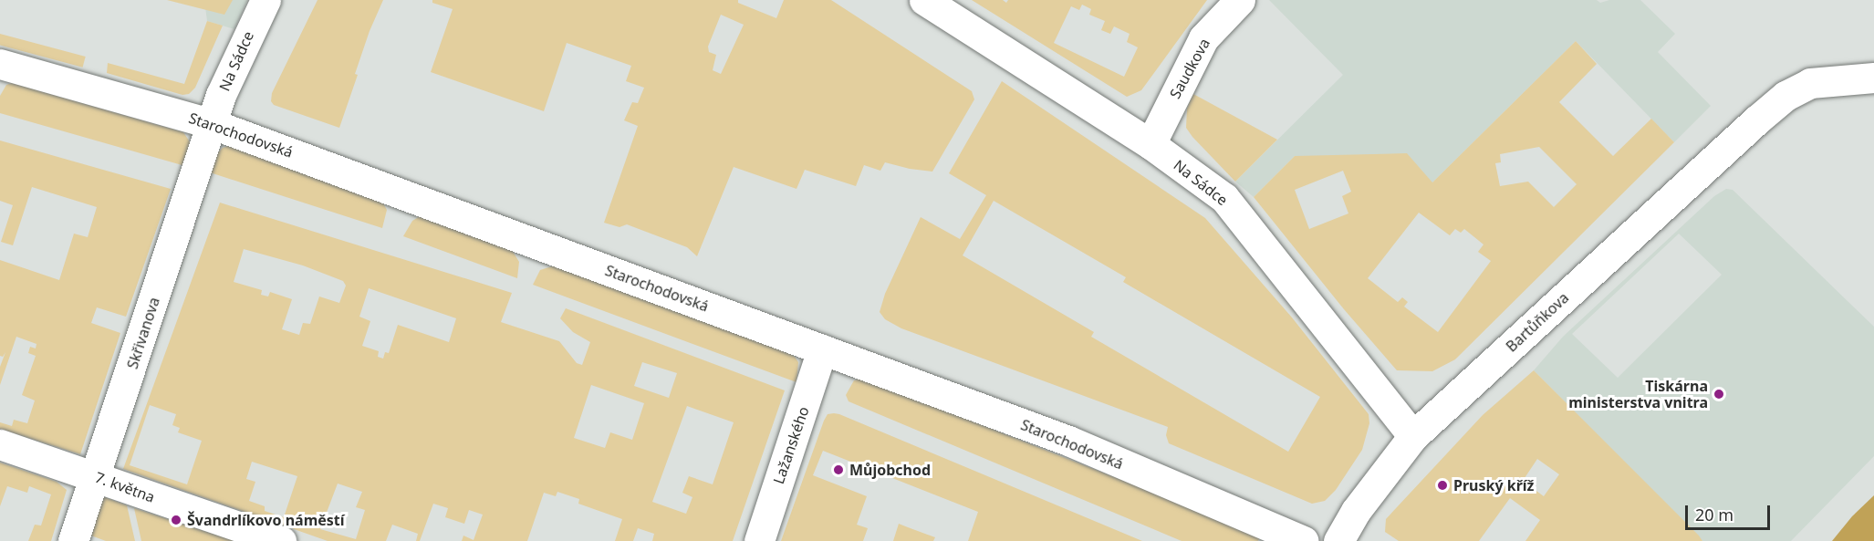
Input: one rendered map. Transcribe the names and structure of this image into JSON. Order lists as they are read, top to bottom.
{
  "streets": {
    "street": [
      "Na Sádce",
      "Saudkova",
      "Starochodovská",
      "Bartůňkova",
      "Skřivanova",
      "Lažanského",
      "7. května"
    ]
  },
  "crossings": [
    ["Na Sádce", "Saudkova"],
    ["Na Sádce", "Starochodovská"],
    ["Na Sádce", "Bartůňkova"],
    ["Na Sádce", "Skřivanova"],
    ["Starochodovská", "Skřivanova"],
    ["Starochodovská", "Lažanského"],
    ["Skřivanova", "7. května"]
  ],
  "places": [
    "Tiskárna ministerstva vnitra",
    "Můjobchod",
    "Pruský kříž",
    "Švandrlíkovo náměstí"
  ],
  "scale_bar": "20 m"
}
